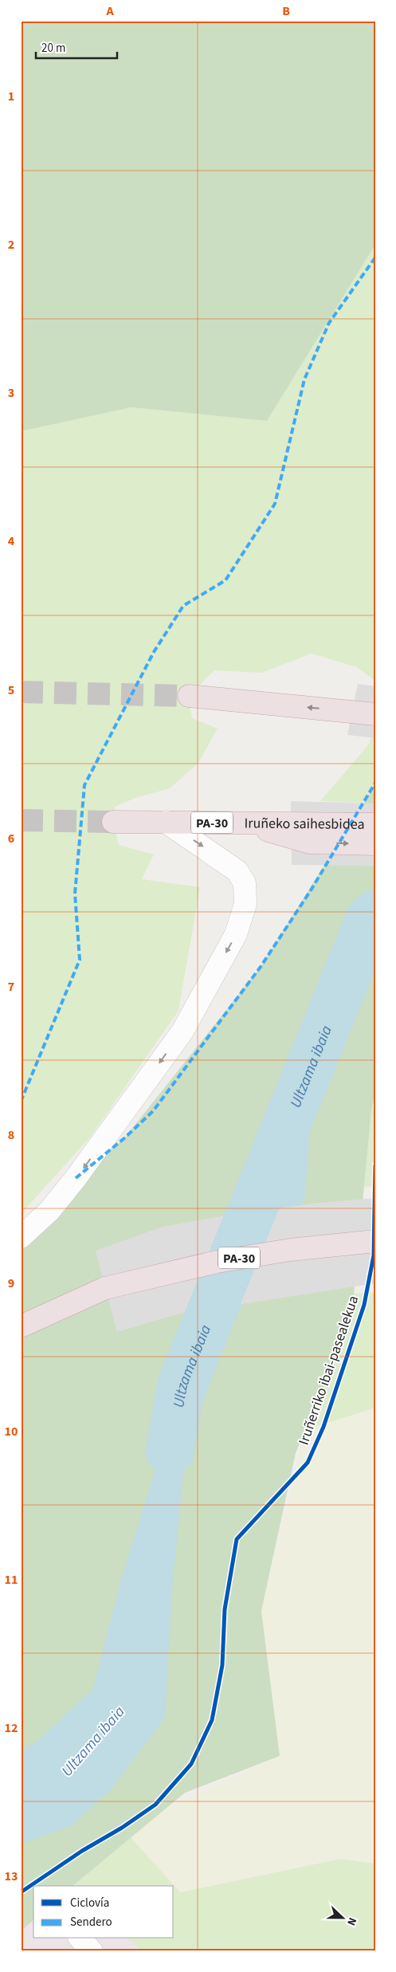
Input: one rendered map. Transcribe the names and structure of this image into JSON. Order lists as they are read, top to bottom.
{
  "streets": {
    "highway": ["PA-30", "Iruñeko saihesbidea"],
    "cycle path": ["Iruñerriko ibai-pasealekua"]
  },
  "water": ["Ultzama ibaia"],
  "legend": ["Ciclovía", "Sendero"],
  "scale_bar": "20 m",
  "north": "right",
  "grid": {
    "columns": ["A", "B"],
    "rows": [
      "1",
      "2",
      "3",
      "4",
      "5",
      "6",
      "7",
      "8",
      "9",
      "10",
      "11",
      "12",
      "13"
    ]
  }
}
